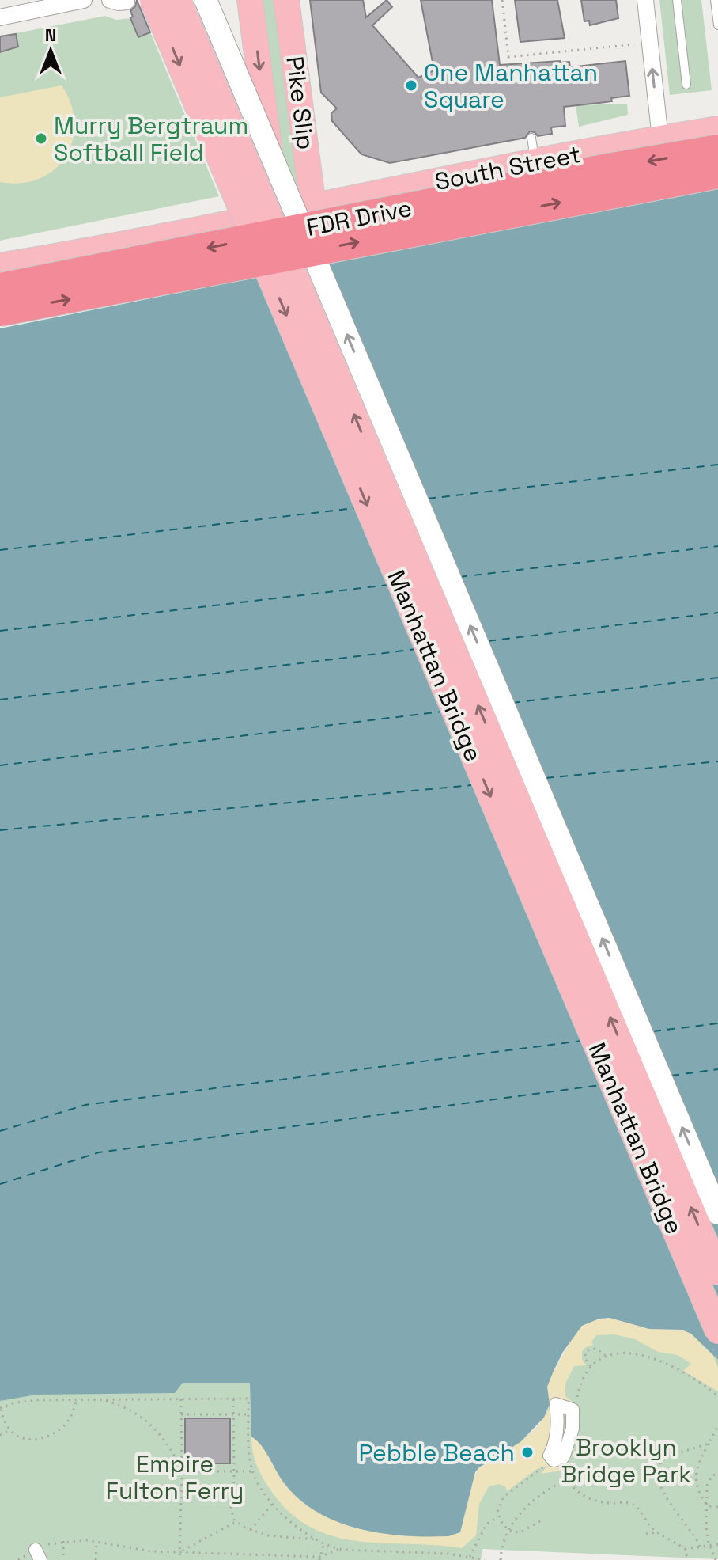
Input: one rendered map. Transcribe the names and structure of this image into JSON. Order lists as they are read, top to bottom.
{
  "streets": {
    "highway": ["FDR Drive"],
    "main road": ["Pike Slip", "South Street", "Manhattan Bridge"]
  },
  "crossings": [
    ["Pike Slip", "South Street"]
  ],
  "parks": ["Brooklyn Bridge Park", "Empire Fulton Ferry"],
  "places": ["One Manhattan Square", "Murry Bergtraum Softball Field", "Pebble Beach"],
  "north": "top"
}
